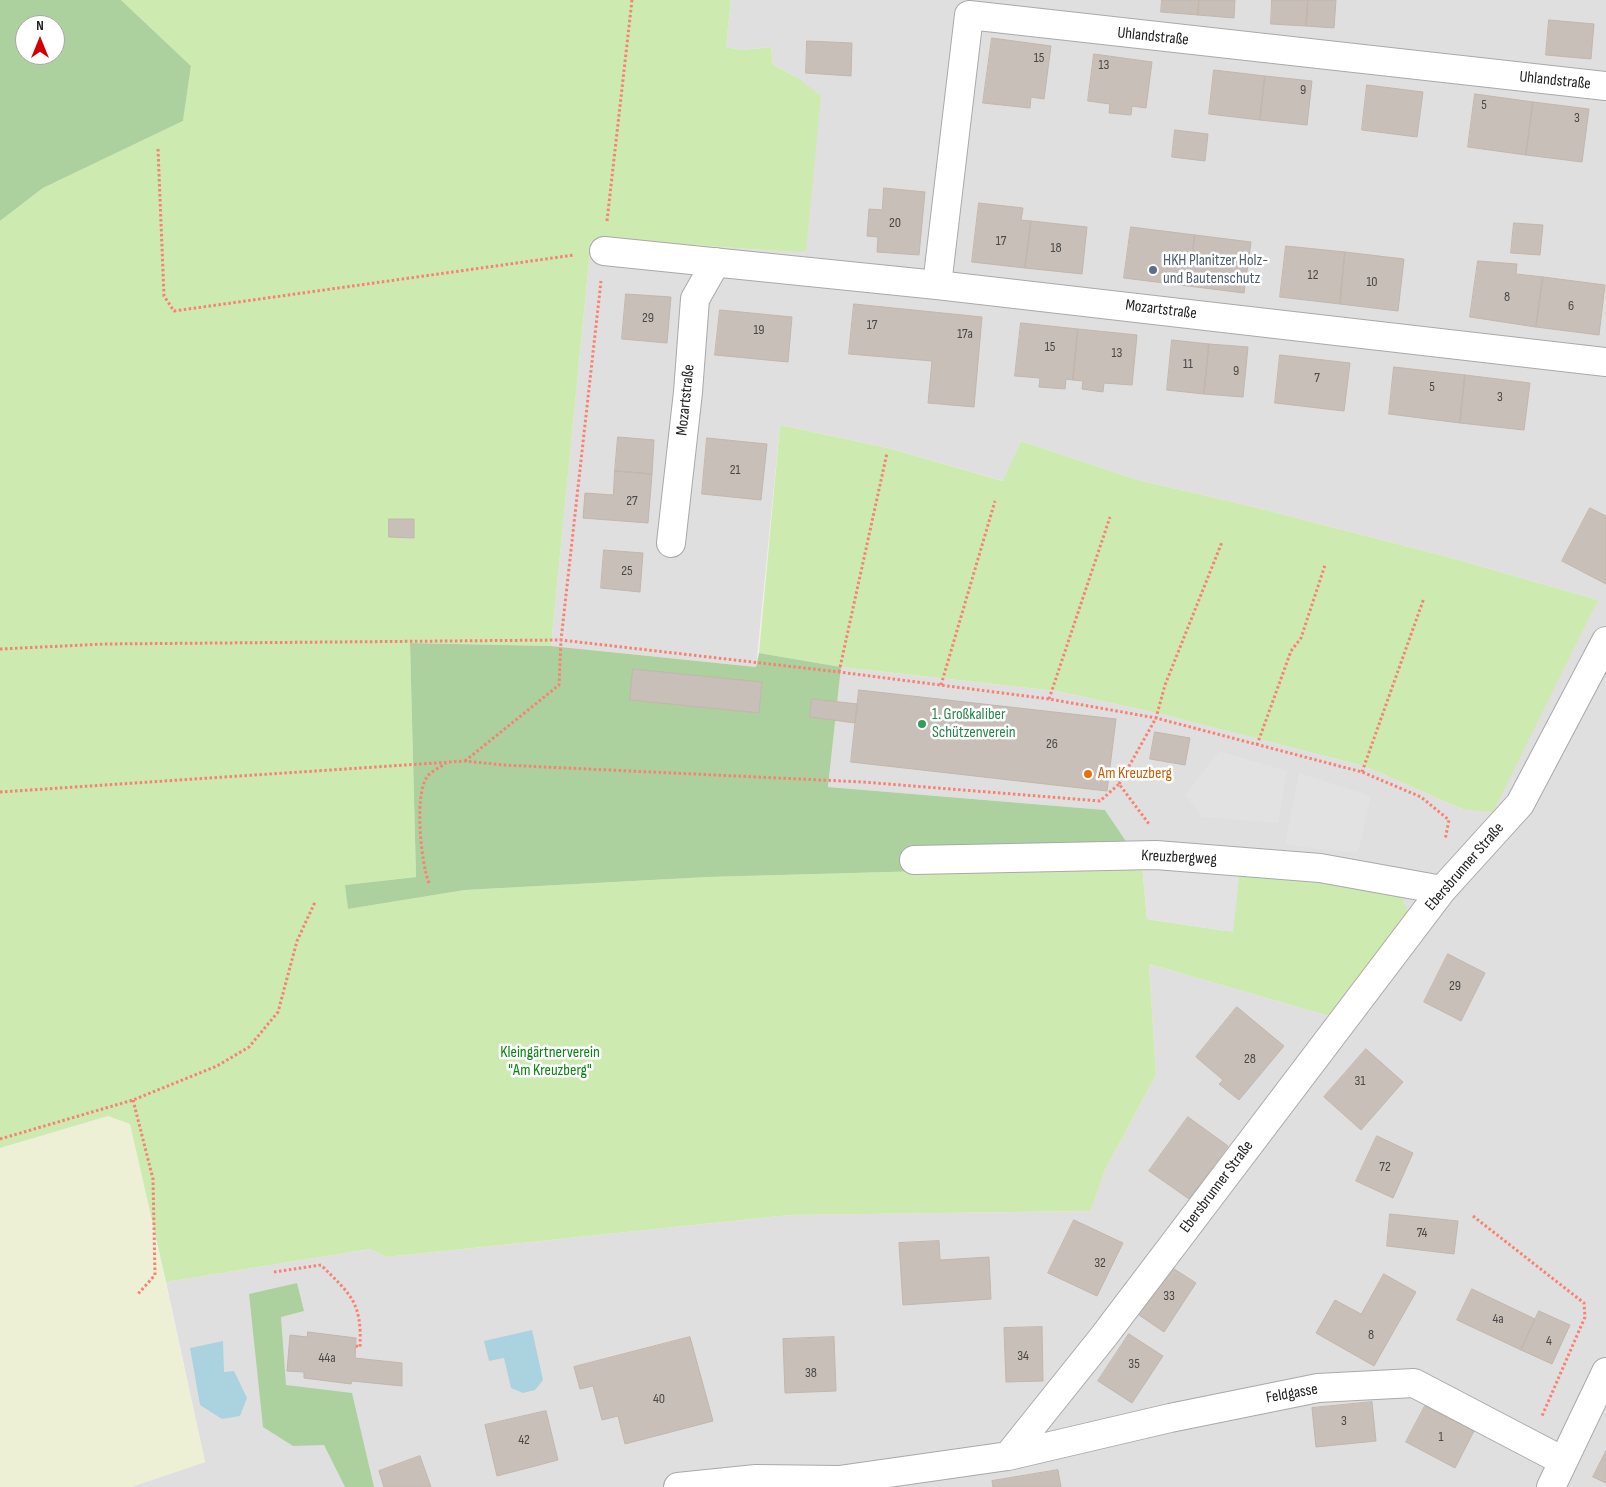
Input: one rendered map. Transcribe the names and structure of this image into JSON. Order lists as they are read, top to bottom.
{
  "streets": {
    "street": [
      "Uhlandstraße",
      "Mozartstraße",
      "Kreuzbergweg",
      "Ebersbrunner Straße",
      "Feldgasse"
    ]
  },
  "crossings": [
    ["Uhlandstraße", "Mozartstraße"],
    ["Kreuzbergweg", "Ebersbrunner Straße"],
    ["Ebersbrunner Straße", "Feldgasse"]
  ],
  "parks": ["Kleingärtnerverein \"Am Kreuzberg\""],
  "places": ["HKH Planitzer Holz- und Bautenschutz", "1. Großkaliber Schützenverein", "Am Kreuzberg"],
  "house_numbers": [
    "15",
    "13",
    "9",
    "5",
    "3",
    "20",
    "17",
    "18",
    "12",
    "10",
    "8",
    "6",
    "29",
    "17",
    "19",
    "17a",
    "15",
    "13",
    "11",
    "9",
    "7",
    "5",
    "3",
    "21",
    "27",
    "25",
    "26",
    "29",
    "28",
    "31",
    "72",
    "74",
    "32",
    "33",
    "4a",
    "8",
    "4",
    "34",
    "44a",
    "35",
    "38",
    "40",
    "3",
    "1",
    "42"
  ],
  "north": "top"
}
